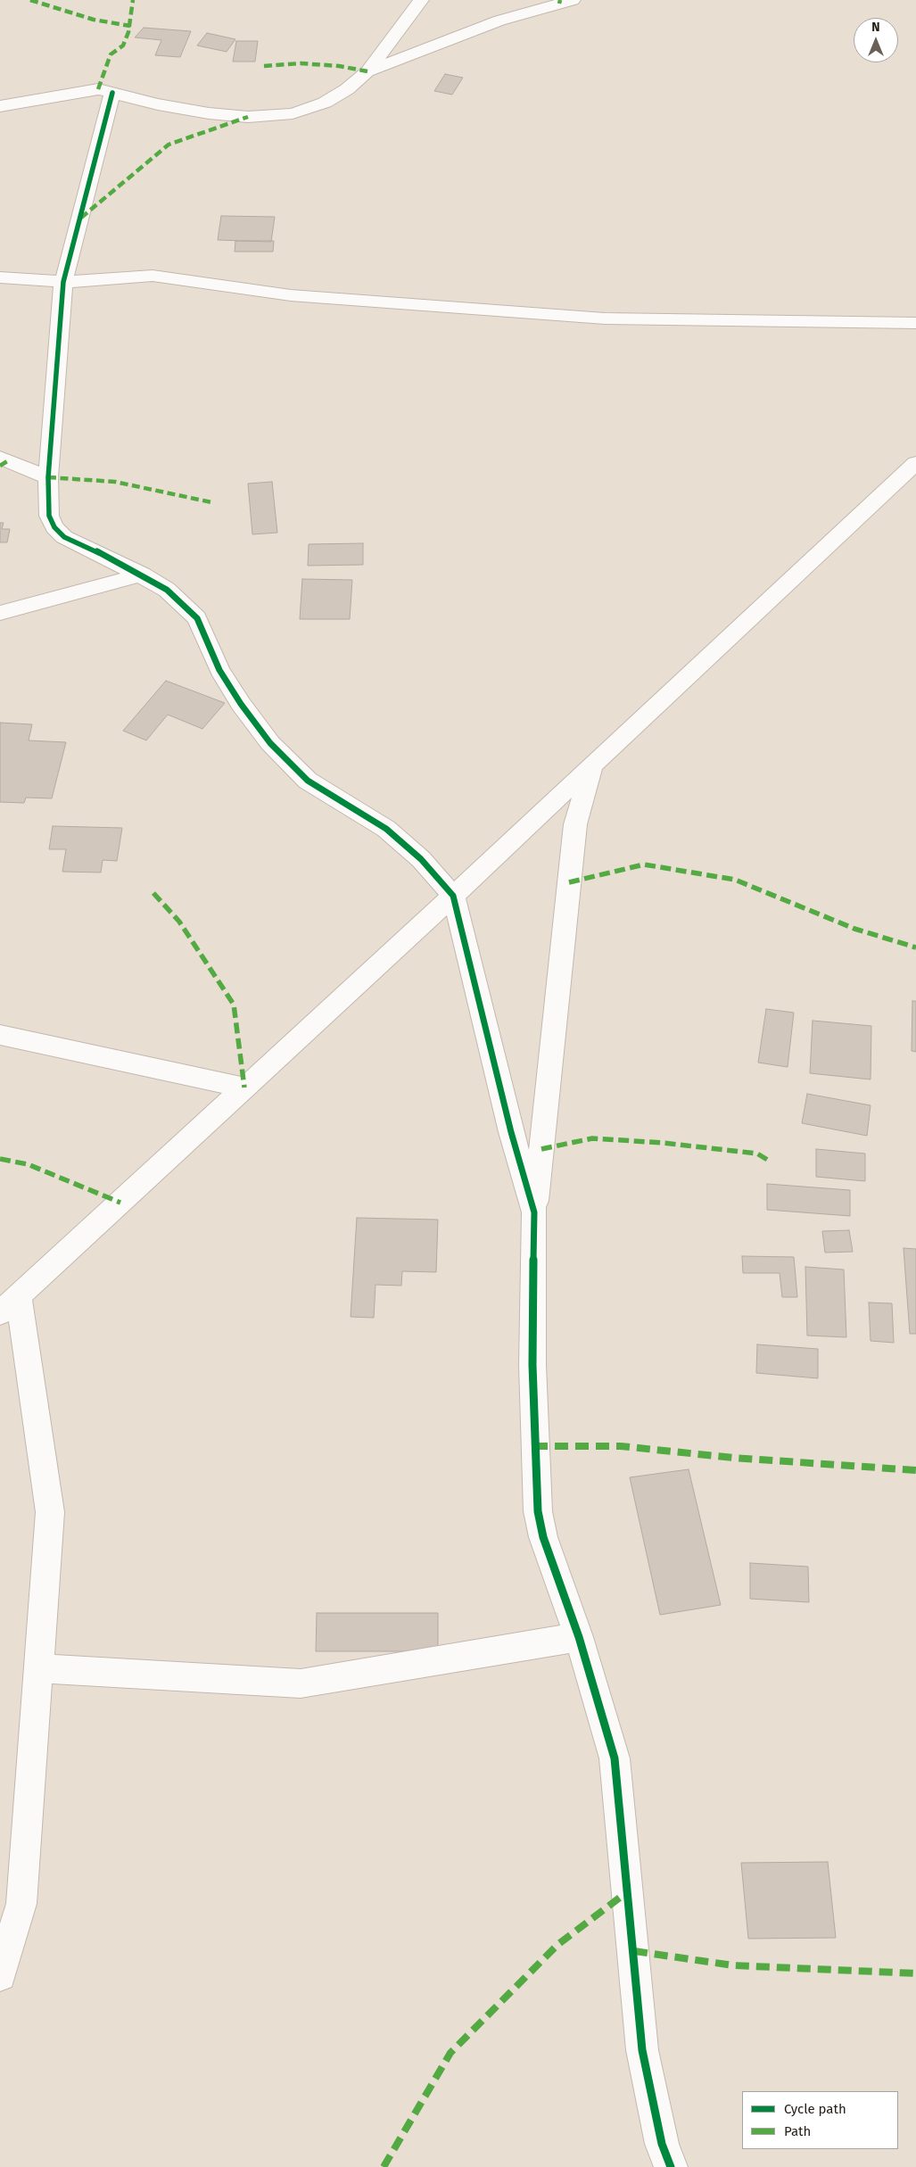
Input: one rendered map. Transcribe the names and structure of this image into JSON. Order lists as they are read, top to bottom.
{
  "legend": ["Cycle path", "Path"],
  "north": "top"
}
